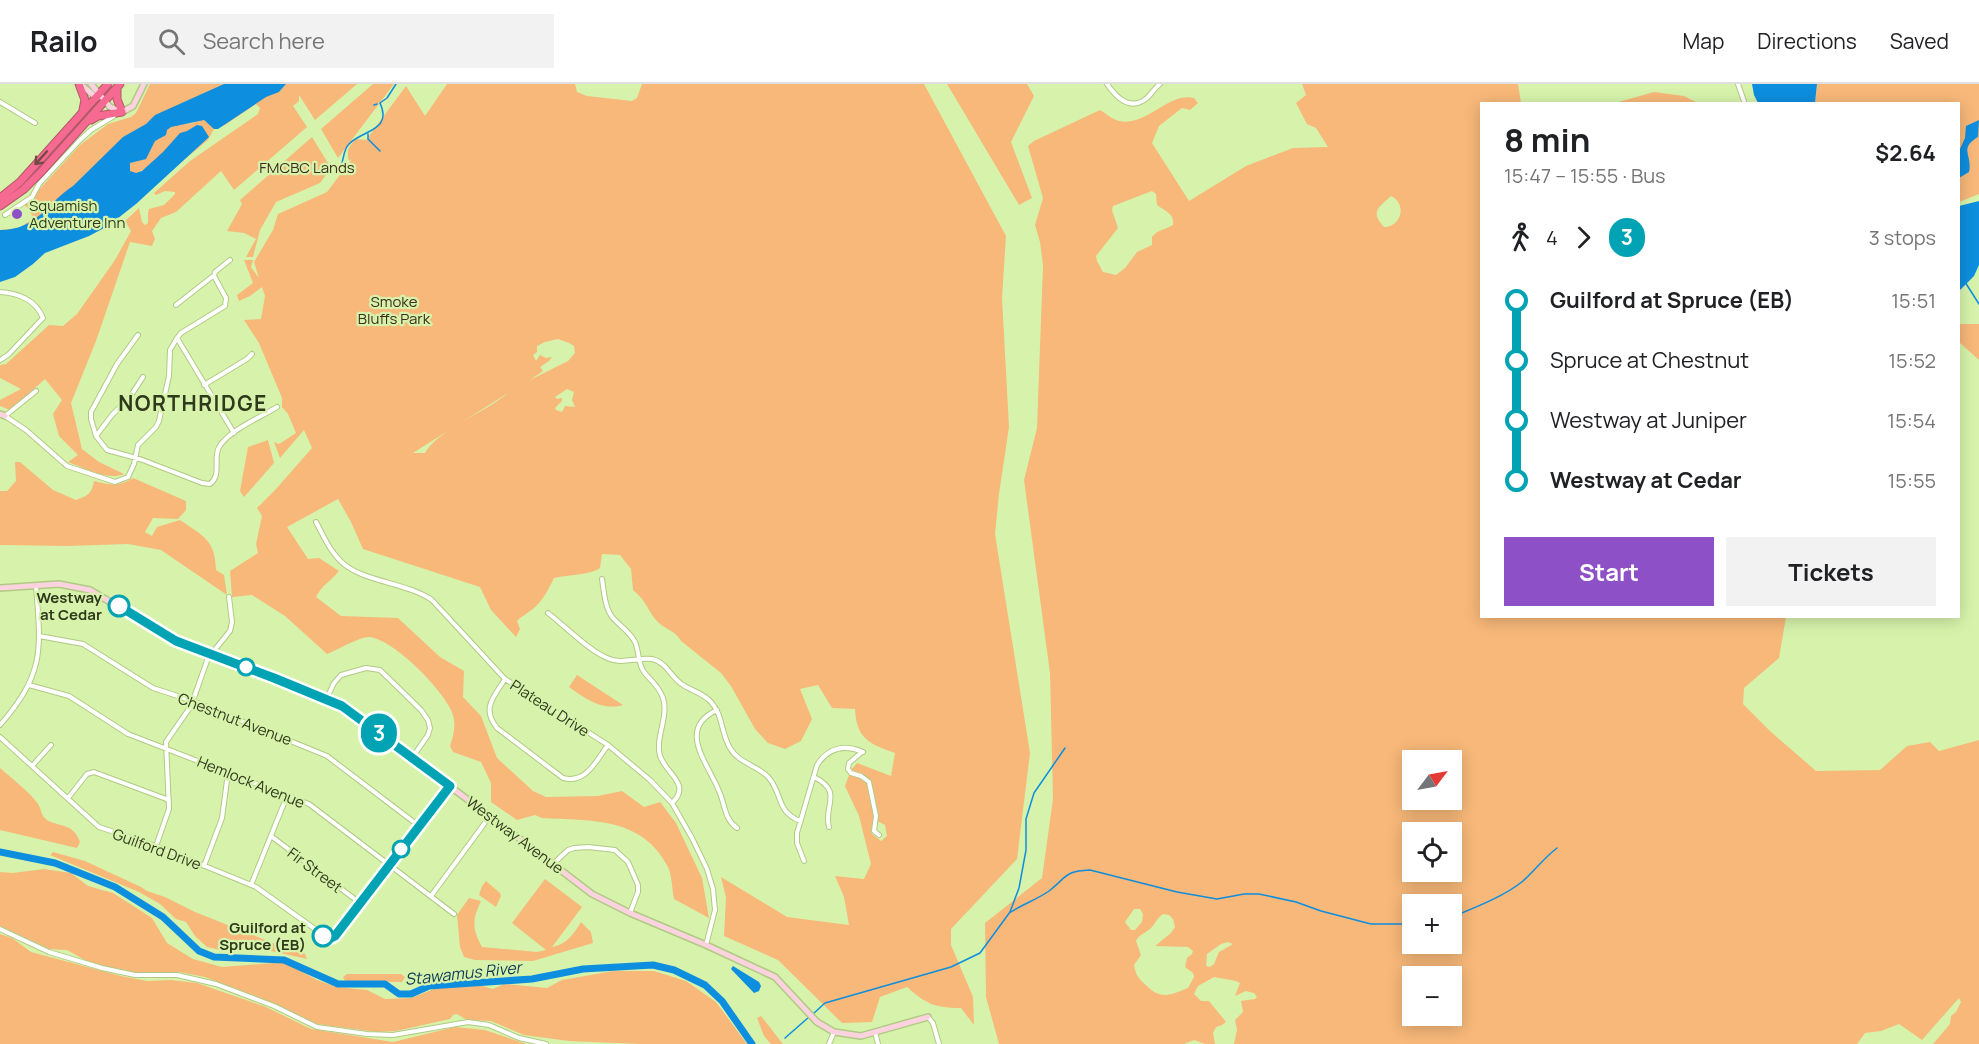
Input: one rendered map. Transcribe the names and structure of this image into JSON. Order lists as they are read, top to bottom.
{
  "streets": {
    "street": [
      "Plateau Drive",
      "Chestnut Avenue",
      "Hemlock Avenue",
      "Westway Avenue",
      "Guilford Drive",
      "Fir Street"
    ]
  },
  "crossings": [
    ["Plateau Drive", "Westway Avenue"],
    ["Guilford Drive", "Fir Street"]
  ],
  "districts": ["NORTHRIDGE"],
  "water": ["Stawamus River"],
  "parks": ["FMCBC Lands", "Smoke Bluffs Park"],
  "places": ["Squamish Adventure Inn", "Westway at Cedar", "Guilford at Spruce (EB)"],
  "lines": ["bus line 3"],
  "north": "top right",
  "page": {
    "header": "Railo",
    "search": "Search here",
    "nav": ["Map", "Directions", "Saved"],
    "on_map": "3",
    "heading": ["8 min", "15:47 – 15:55 · Bus", "$2.64"],
    "legs": ["4", "3", "3 stops"],
    "list": [
      {
        "name": "Guilford at Spruce (EB)",
        "value": "15:51"
      },
      {
        "name": "Spruce at Chestnut",
        "value": "15:52"
      },
      {
        "name": "Westway at Juniper",
        "value": "15:54"
      },
      {
        "name": "Westway at Cedar",
        "value": "15:55"
      }
    ],
    "buttons": ["Start", "Tickets"],
    "map_buttons": ["+", "−"]
  }
}
